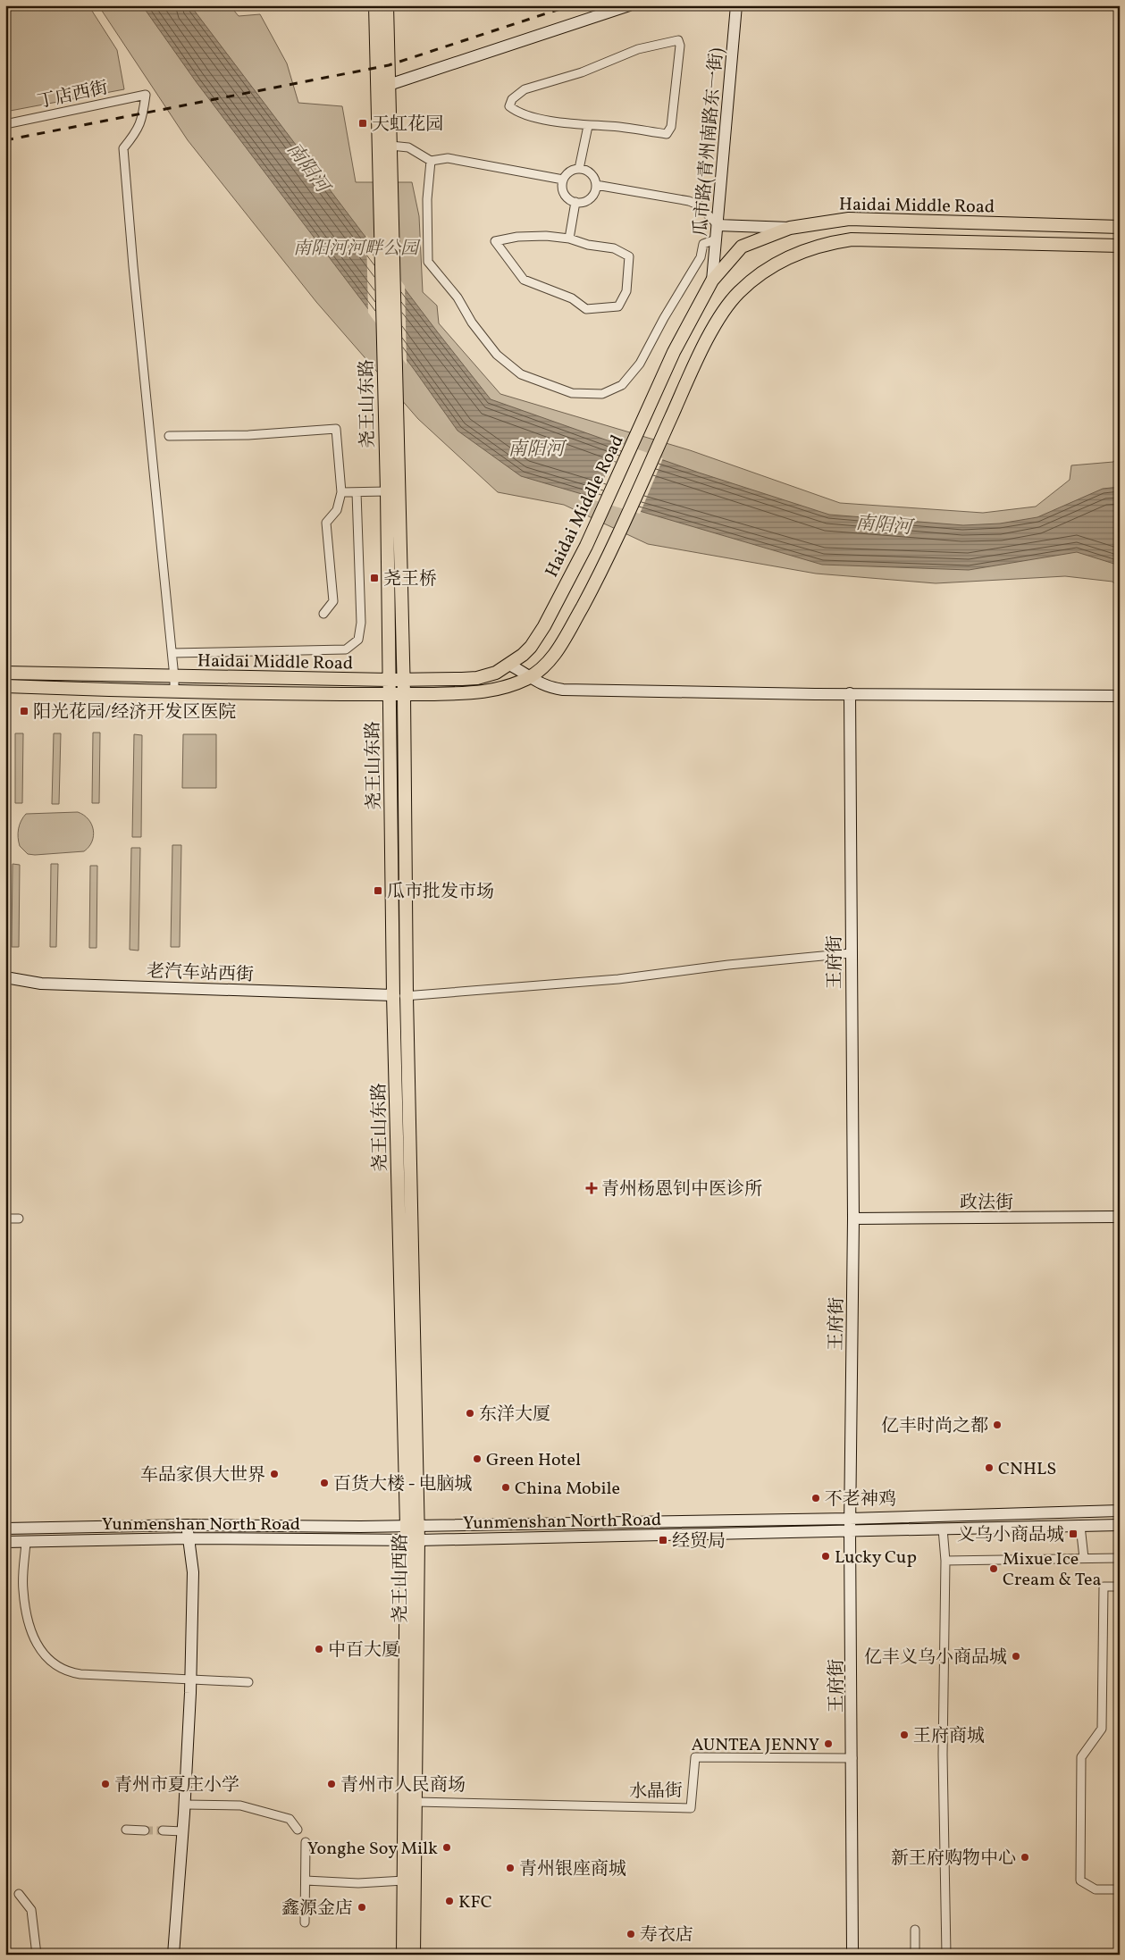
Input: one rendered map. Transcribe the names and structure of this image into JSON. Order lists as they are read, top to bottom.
{
  "streets": {
    "main road": ["Haidai Middle Road", "尧王山东路", "尧王山西路"],
    "street": [
      "丁店西街",
      "瓜市路(青州南路东一街)",
      "王府街",
      "老汽车站西街",
      "政法街",
      "Yunmenshan North Road",
      "水晶街"
    ]
  },
  "crossings": [
    ["瓜市路(青州南路东一街)", "Haidai Middle Road"],
    ["Haidai Middle Road", "尧王山东路"],
    ["尧王山东路", "老汽车站西街"],
    ["尧王山东路", "Yunmenshan North Road"],
    ["尧王山东路", "尧王山西路"],
    ["王府街", "政法街"],
    ["王府街", "Yunmenshan North Road"],
    ["王府街", "水晶街"],
    ["Yunmenshan North Road", "尧王山西路"],
    ["尧王山西路", "水晶街"]
  ],
  "water": ["南阳河"],
  "parks": ["南阳河河畔公园"],
  "places": {
    "transit": [
      "天虹花园",
      "尧王桥",
      "阳光花园/经济开发区医院",
      "瓜市批发市场",
      "义乌小商品城",
      "经贸局"
    ],
    "health": ["青州杨恩钊中医诊所"],
    "other": [
      "东洋大厦",
      "亿丰时尚之都",
      "Green Hotel",
      "CNHLS",
      "车品家俱大世界",
      "百货大楼 - 电脑城",
      "China Mobile",
      "不老神鸡",
      "Lucky Cup",
      "Mixue Ice Cream & Tea",
      "中百大厦",
      "亿丰义乌小商品城",
      "王府商城",
      "AUNTEA JENNY",
      "青州市夏庄小学",
      "青州市人民商场",
      "Yonghe Soy Milk",
      "新王府购物中心",
      "青州银座商城",
      "KFC",
      "鑫源金店",
      "寿衣店"
    ]
  }
}
